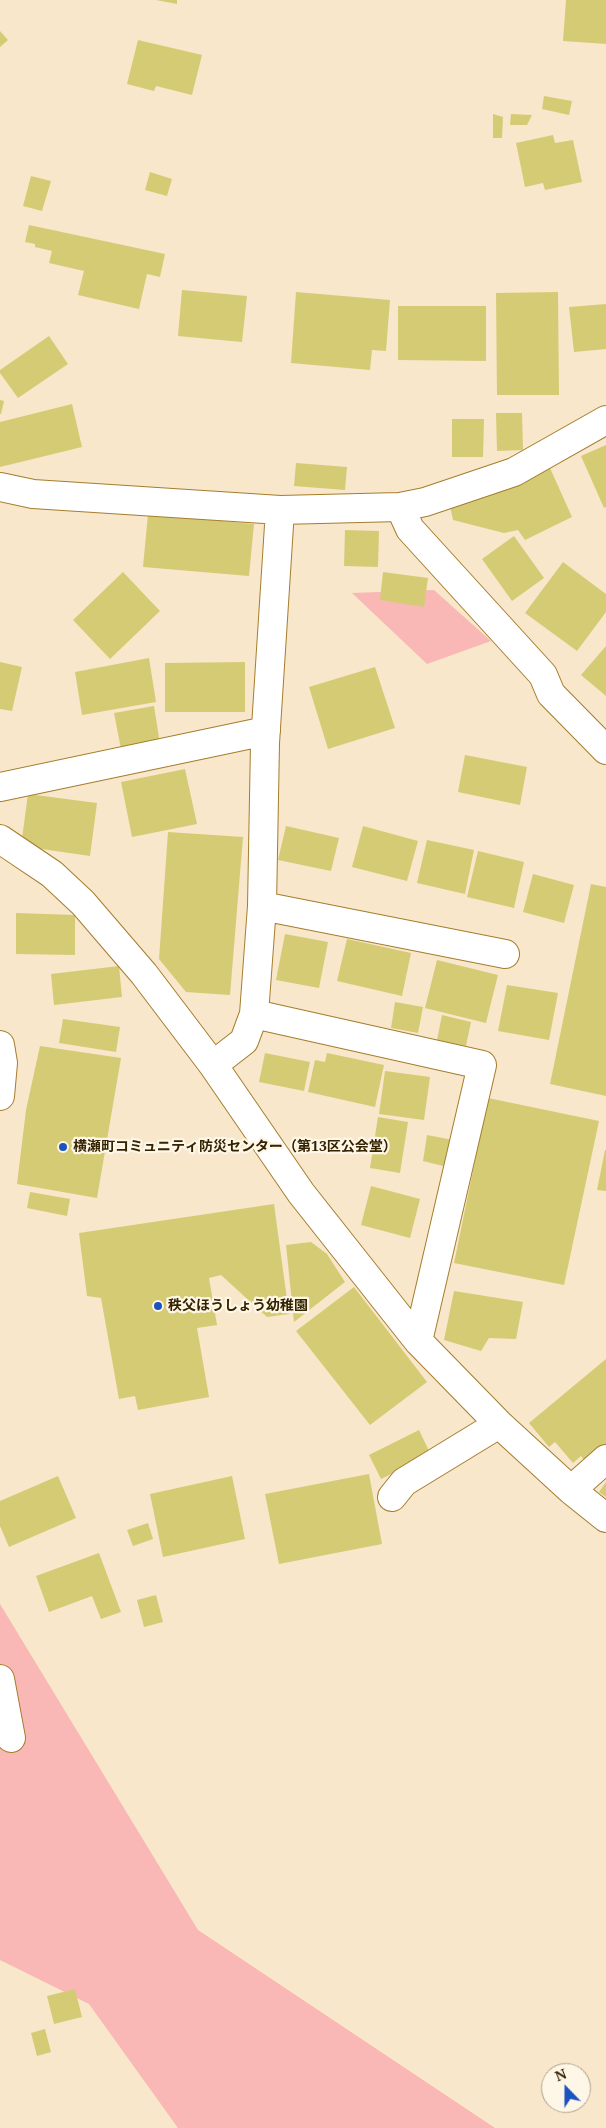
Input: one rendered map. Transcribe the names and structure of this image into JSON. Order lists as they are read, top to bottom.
{
  "places": ["横瀬町コミュニティ防災センター（第13区公会堂）", "秩父ほうしょう幼稚園"],
  "north": "top"
}
